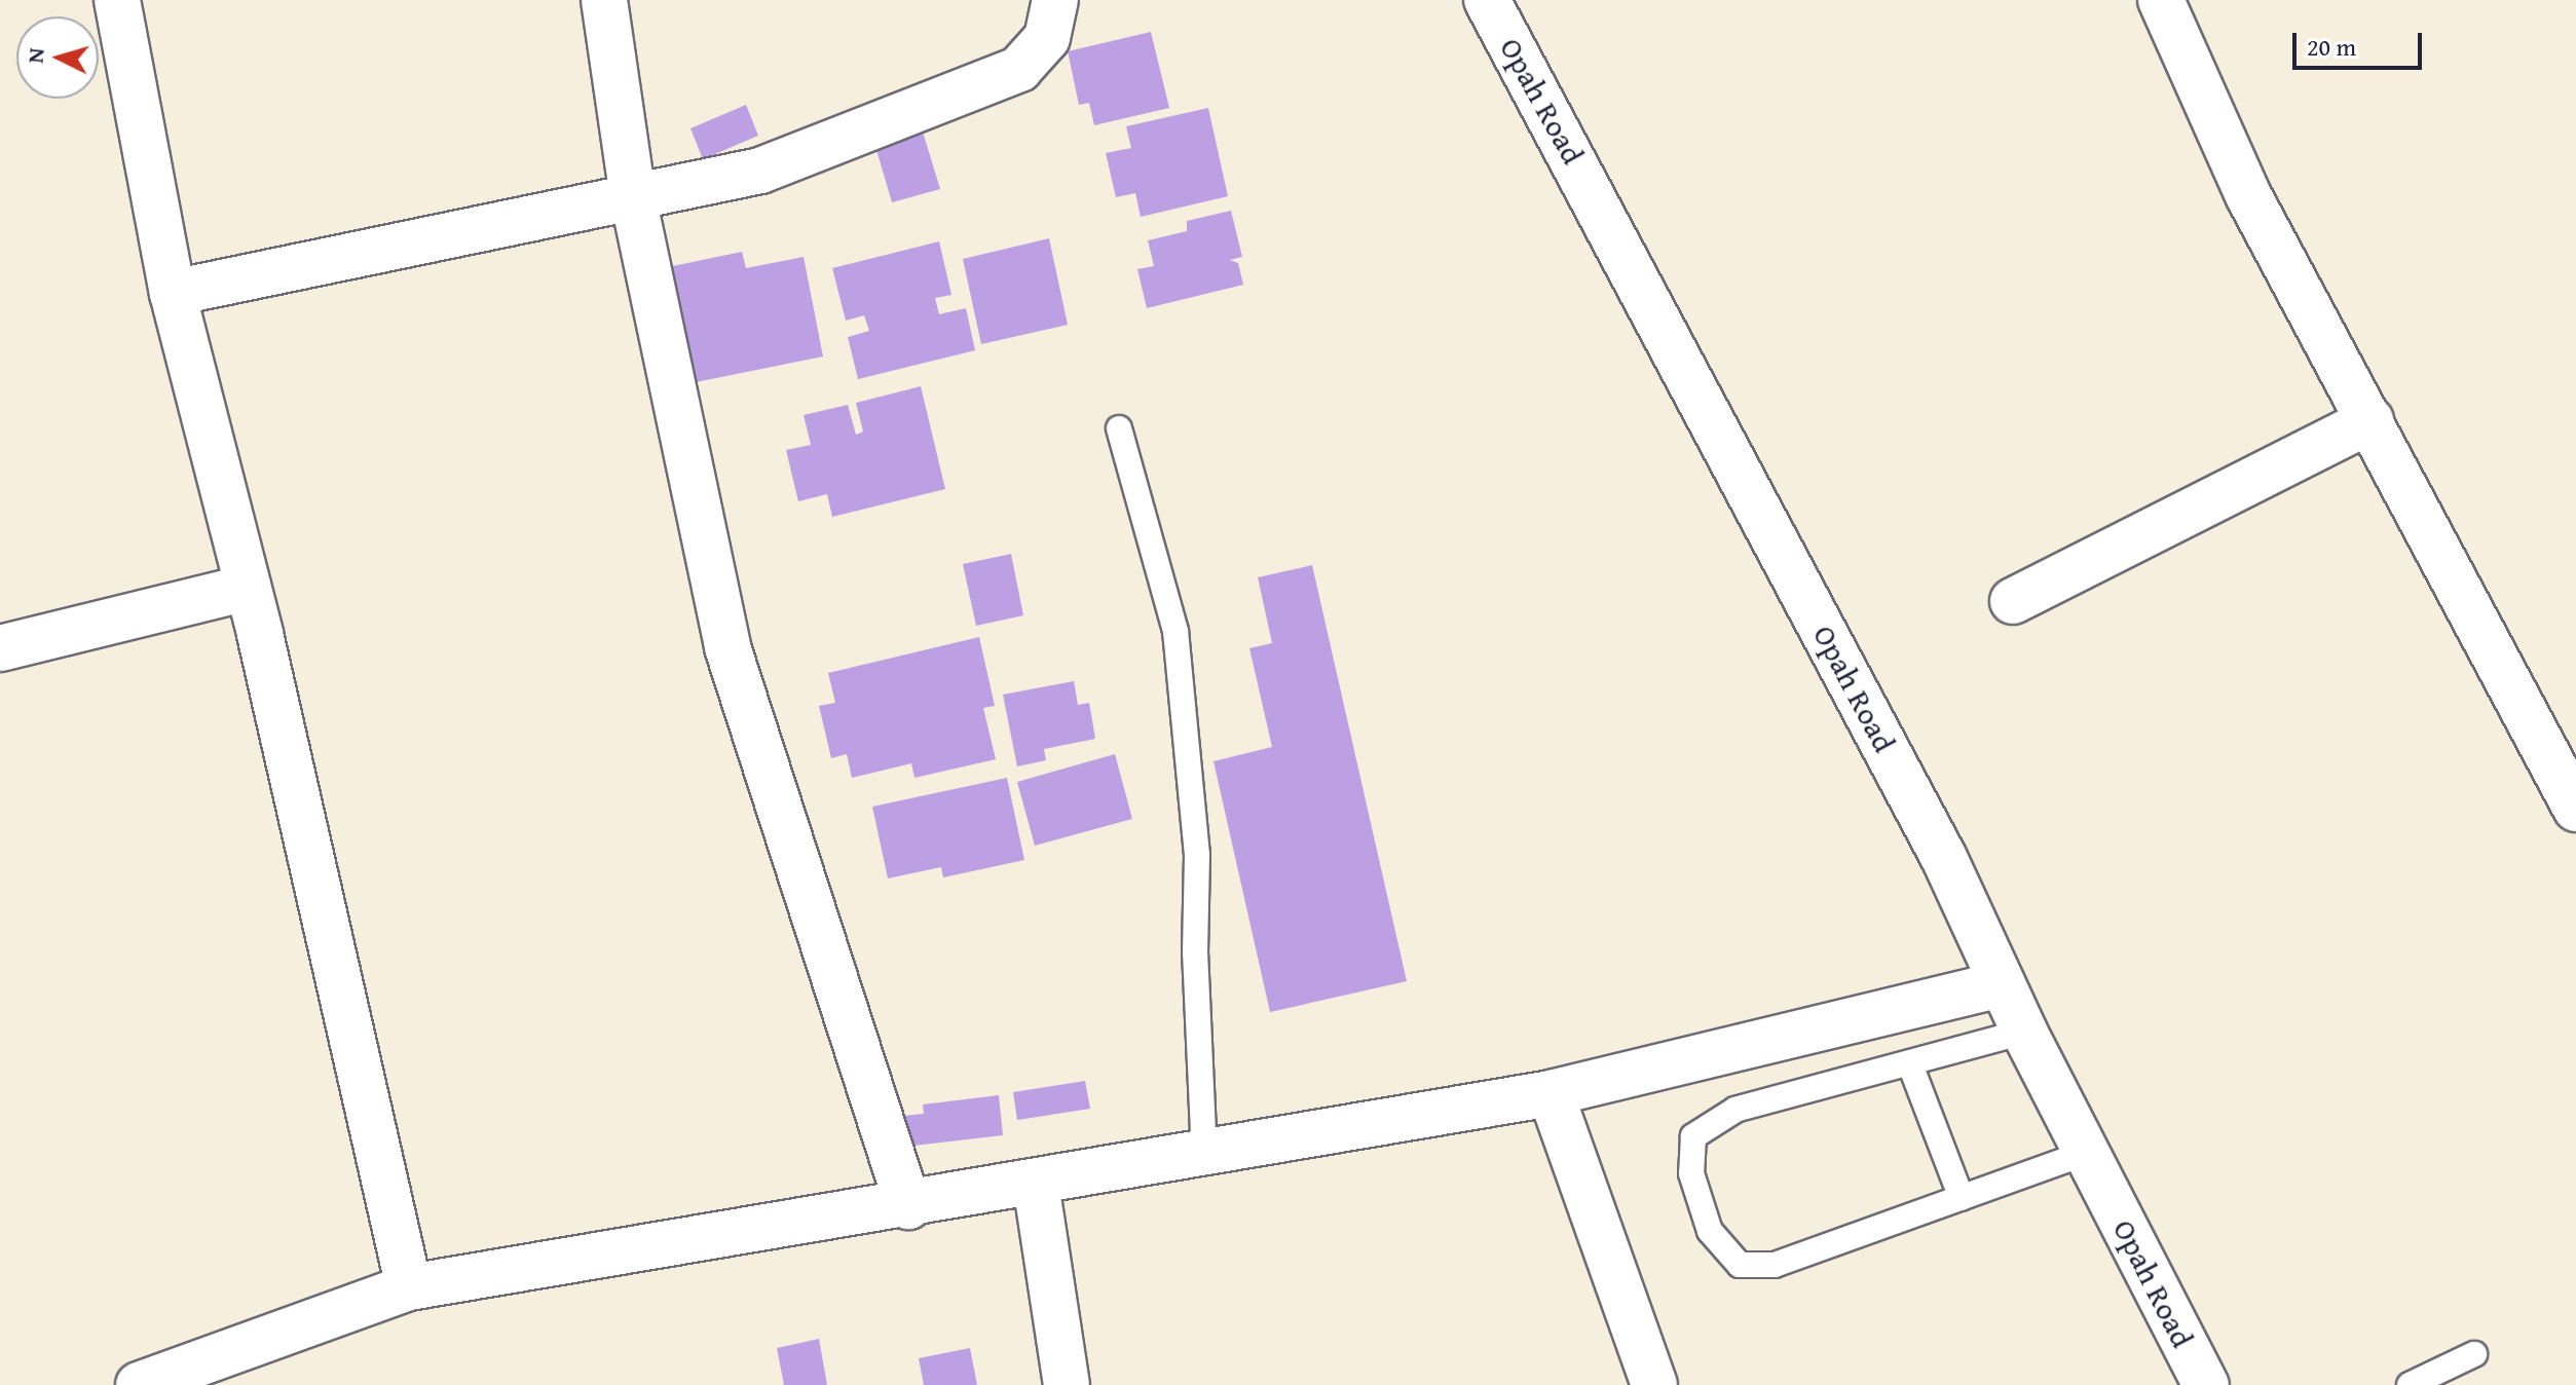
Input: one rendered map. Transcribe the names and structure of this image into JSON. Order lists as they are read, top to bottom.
{
  "streets": {
    "street": ["Opah Road"]
  },
  "scale_bar": "20 m",
  "north": "left"
}
